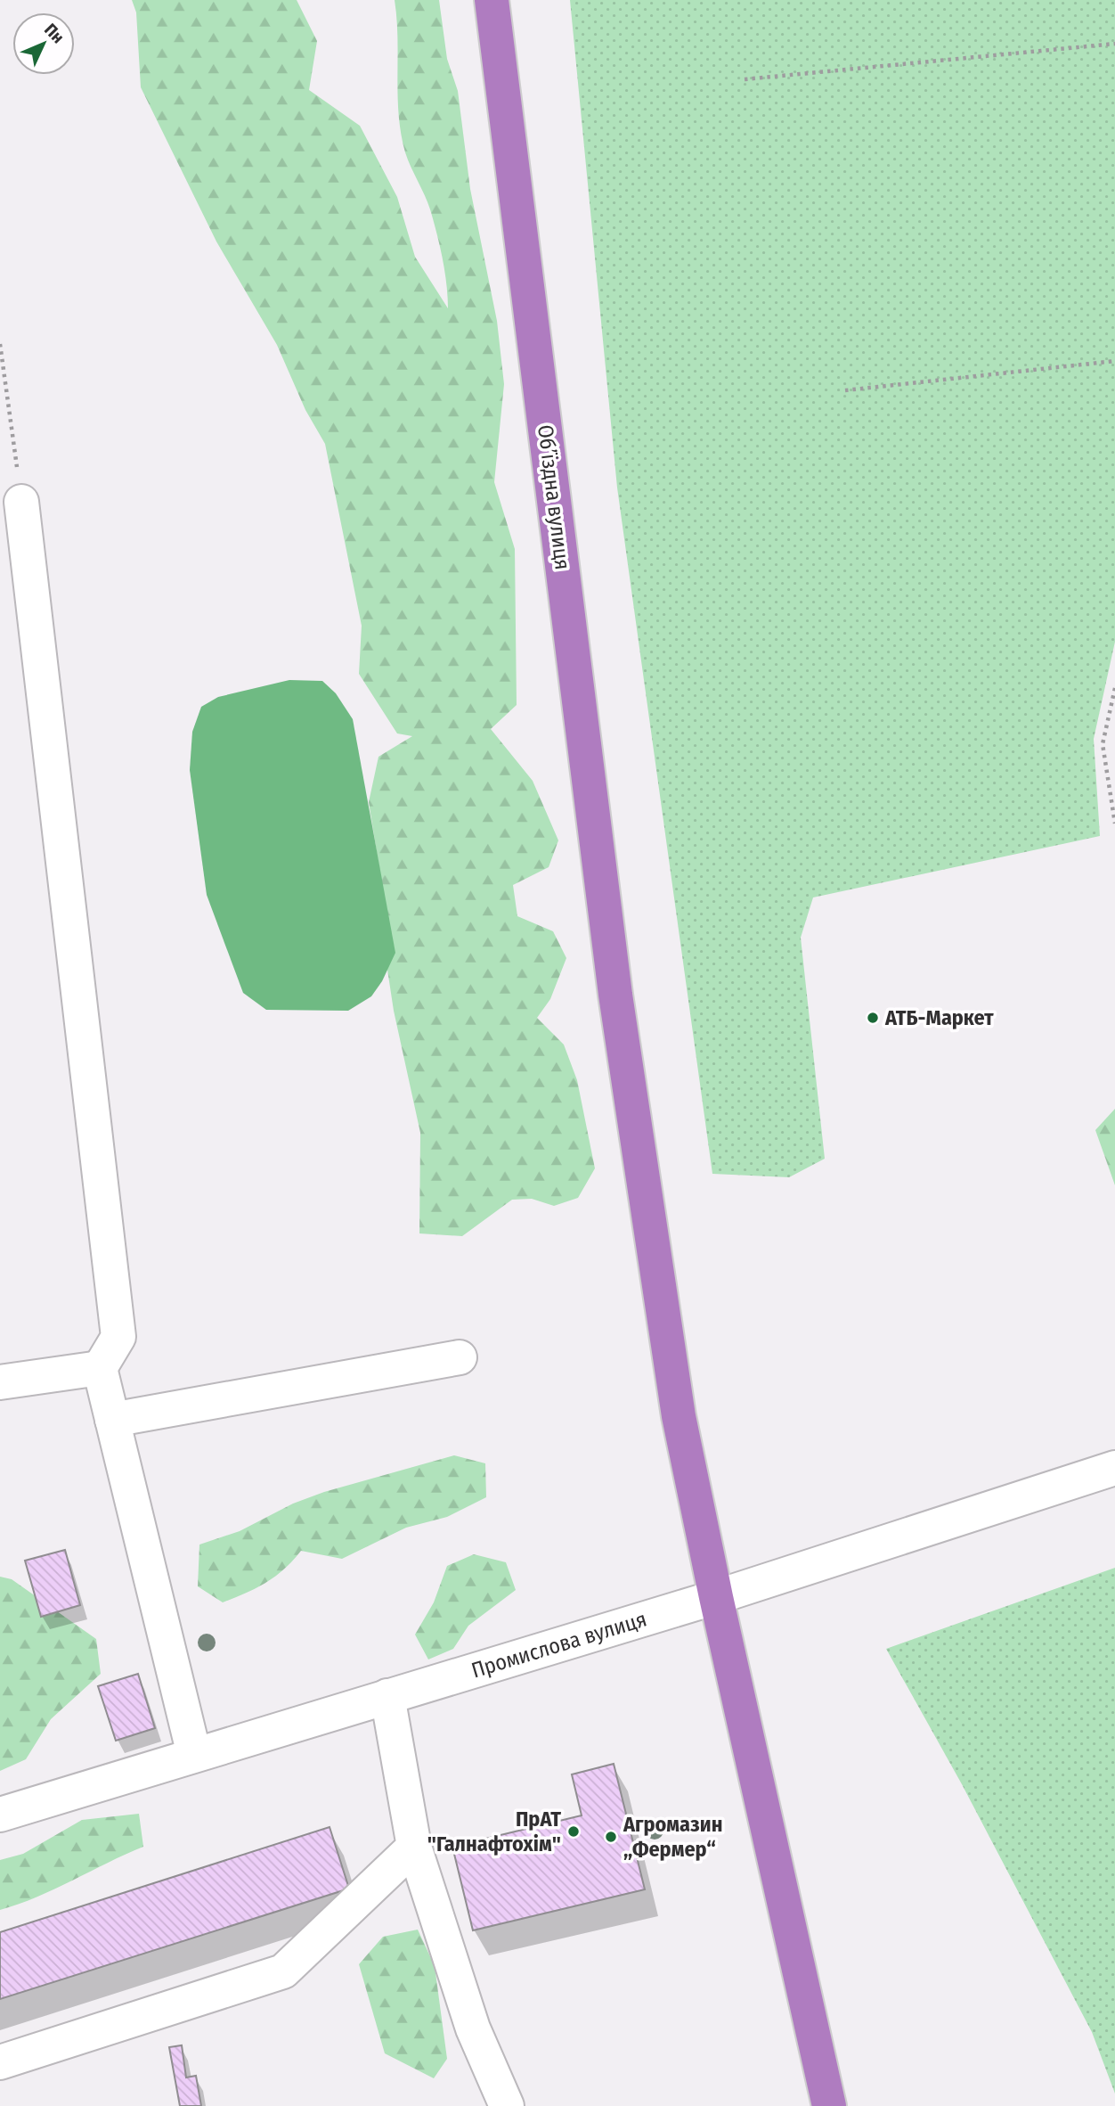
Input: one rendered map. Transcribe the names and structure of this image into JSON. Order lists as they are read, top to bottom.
{
  "streets": {
    "highway": ["Обʼїздна вулиця"],
    "street": ["Промислова вулиця"]
  },
  "crossings": [
    ["Обʼїздна вулиця", "Промислова вулиця"]
  ],
  "places": ["АТБ-Маркет", "ПрАТ \"Галнафтохім\"", "Агромазин „Фермер“"],
  "north": "top right"
}
